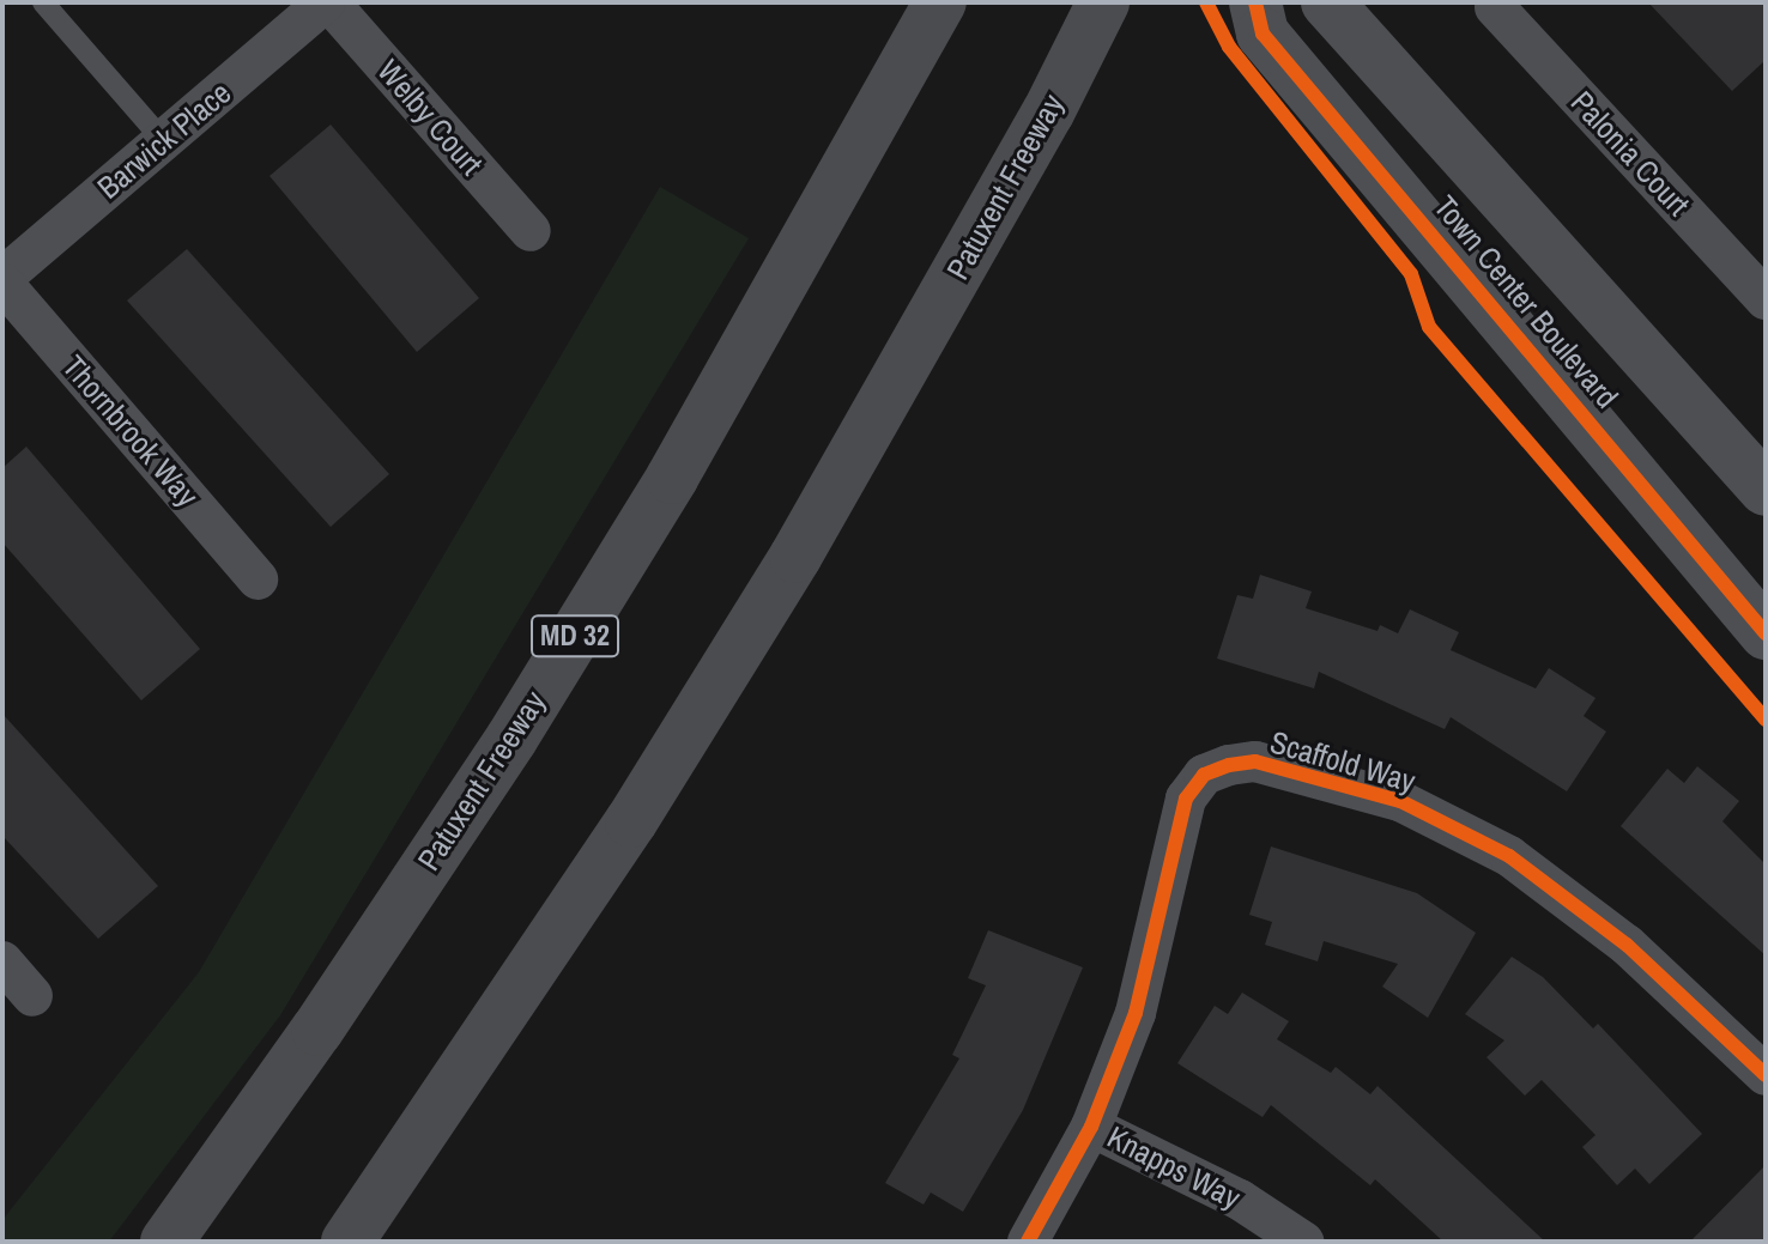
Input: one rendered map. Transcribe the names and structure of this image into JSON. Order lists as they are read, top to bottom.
{
  "streets": {
    "highway": ["Patuxent Freeway", "MD 32"],
    "street": [
      "Welby Court",
      "Barwick Place",
      "Palonia Court",
      "Town Center Boulevard",
      "Thornbrook Way",
      "Scaffold Way",
      "Knapps Way"
    ]
  },
  "crossings": [
    ["Welby Court", "Barwick Place"],
    ["Barwick Place", "Thornbrook Way"],
    ["Scaffold Way", "Knapps Way"]
  ]
}
